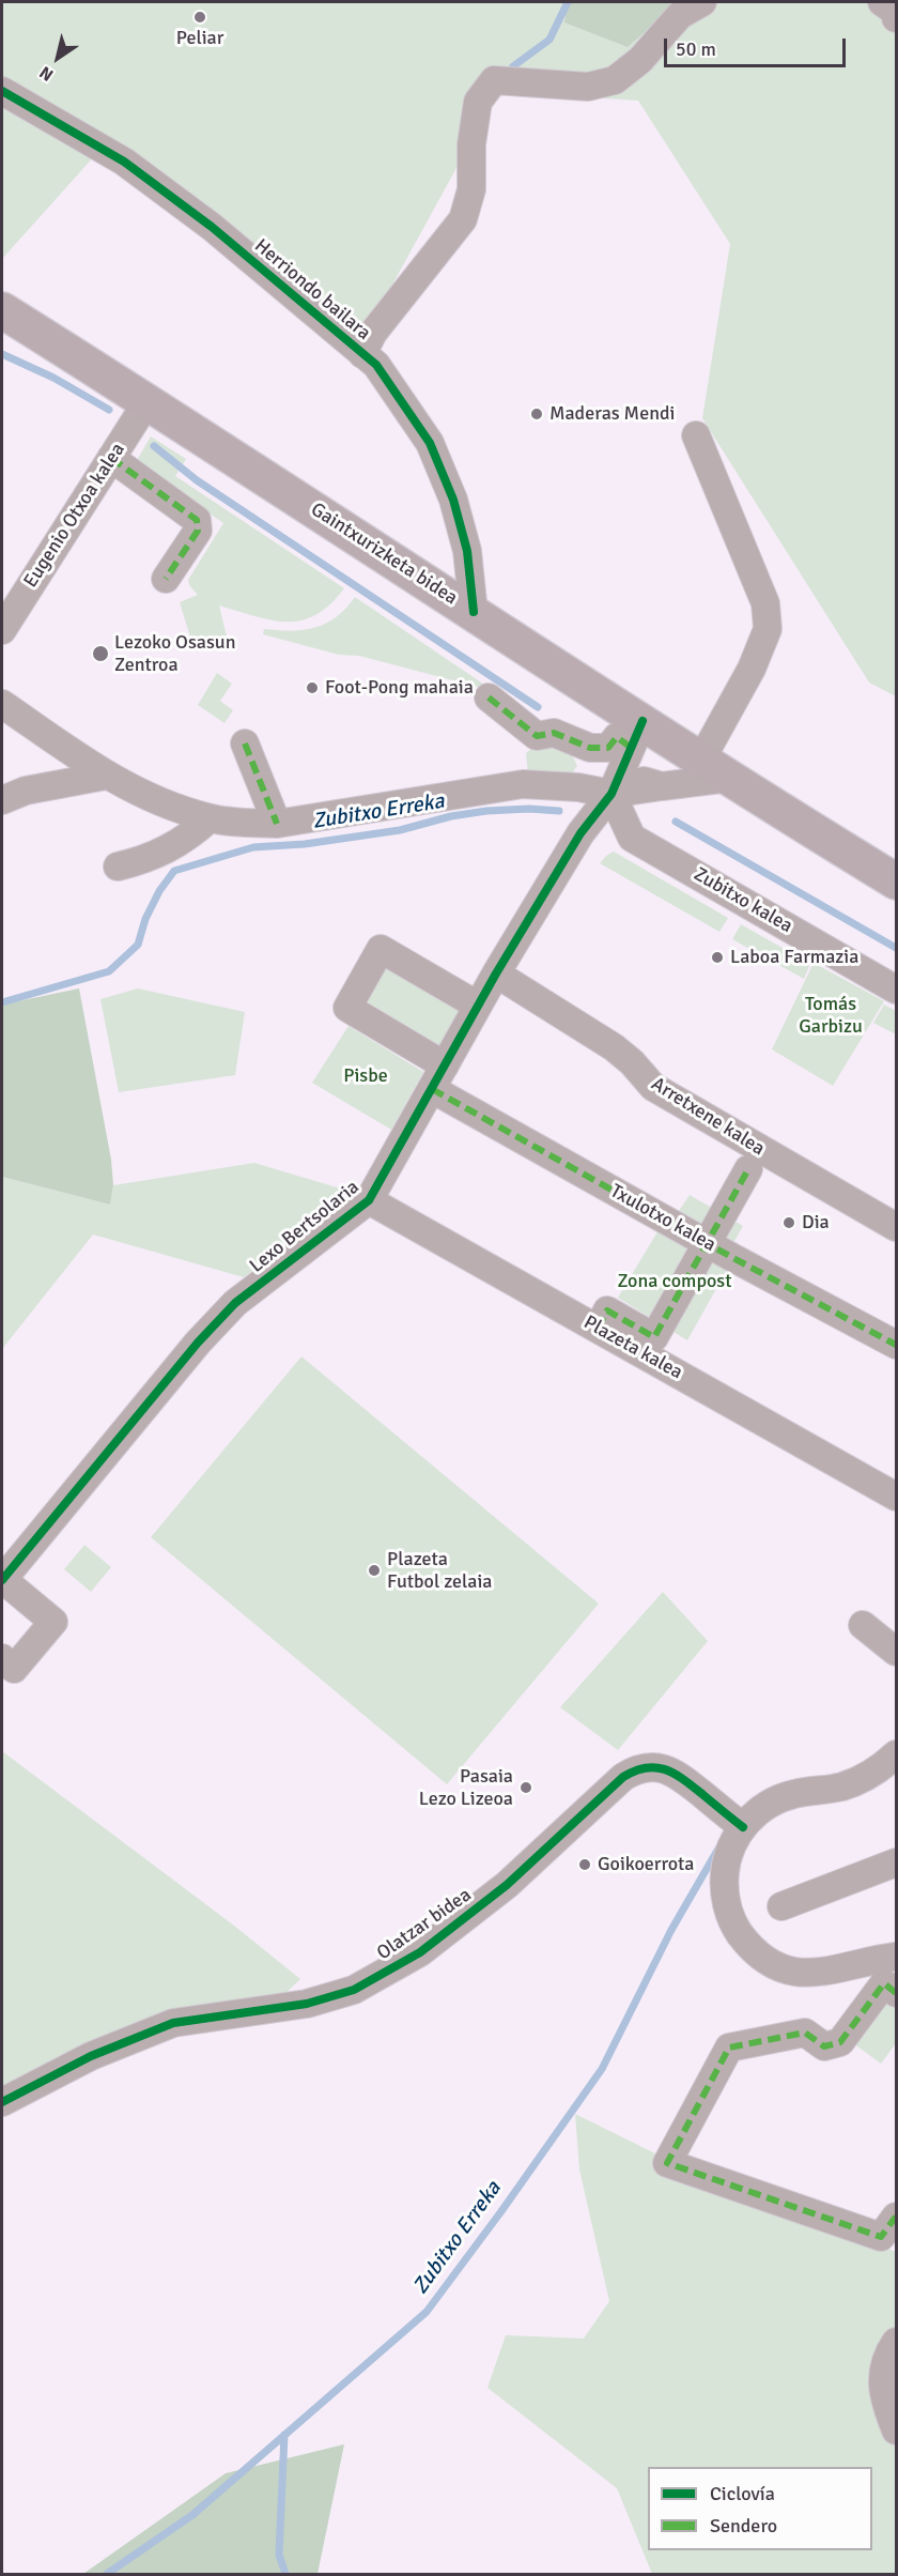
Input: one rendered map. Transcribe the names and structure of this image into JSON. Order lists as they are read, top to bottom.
{
  "streets": {
    "main road": ["Gaintxurizketa bidea"],
    "street": [
      "Herriondo bailara",
      "Eugenio Otxoa kalea",
      "Zubitxo kalea",
      "Arretxene kalea",
      "Txulotxo kalea",
      "Lexo Bertsolaria",
      "Plazeta kalea",
      "Olatzar bidea"
    ]
  },
  "crossings": [
    ["Herriondo bailara", "Gaintxurizketa bidea"],
    ["Eugenio Otxoa kalea", "Gaintxurizketa bidea"],
    ["Gaintxurizketa bidea", "Lexo Bertsolaria"],
    ["Zubitxo kalea", "Lexo Bertsolaria"],
    ["Arretxene kalea", "Lexo Bertsolaria"],
    ["Txulotxo kalea", "Lexo Bertsolaria"],
    ["Lexo Bertsolaria", "Plazeta kalea"]
  ],
  "water": ["Zubitxo Erreka"],
  "parks": ["Tomás Garbizu", "Pisbe", "Zona compost"],
  "places": [
    "Peliar",
    "Maderas Mendi",
    "Lezoko Osasun Zentroa",
    "Foot-Pong mahaia",
    "Laboa Farmazia",
    "Dia",
    "Plazeta Futbol zelaia",
    "Pasaia Lezo Lizeoa",
    "Goikoerrota"
  ],
  "legend": ["Ciclovía", "Sendero"],
  "scale_bar": "50 m",
  "north": "bottom left"
}
